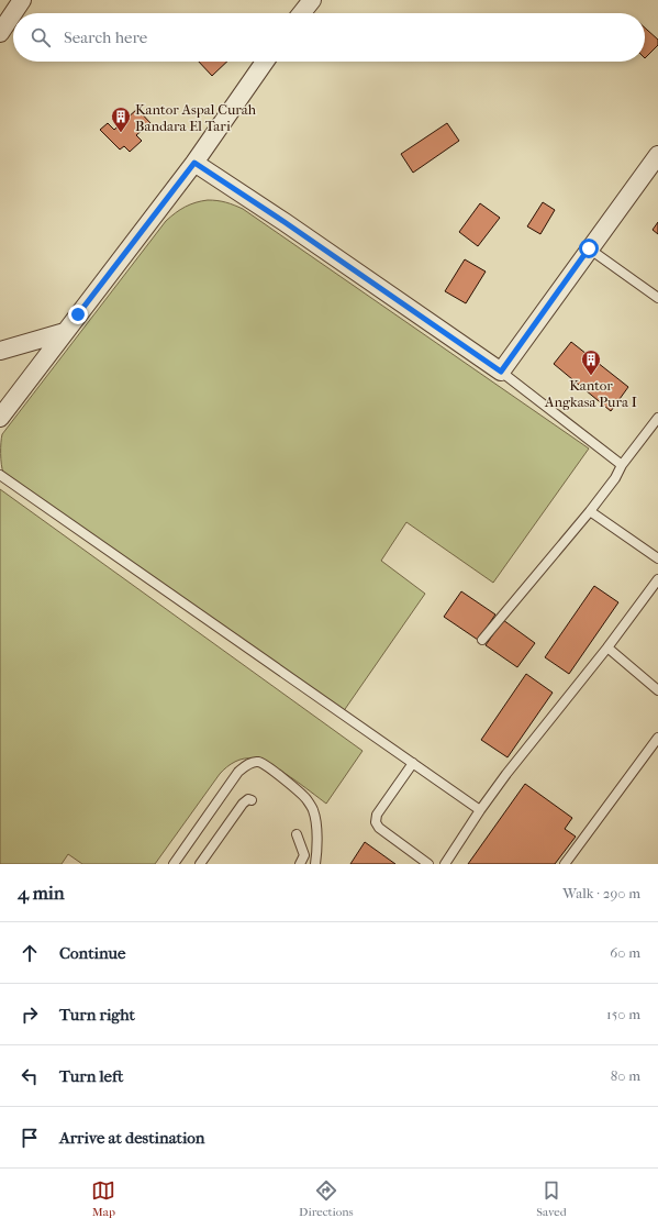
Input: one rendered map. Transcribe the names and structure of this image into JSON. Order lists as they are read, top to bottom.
{
  "places": {
    "building": ["Kantor Aspal Curah Bandara El Tari", "Kantor Angkasa Pura I"]
  },
  "page": {
    "search": "Search here",
    "heading": ["4 min", "Walk · 290 m"],
    "list": [
      ["Continue", "60 m"],
      ["Turn right", "150 m"],
      ["Turn left", "80 m"],
      "Arrive at destination"
    ],
    "nav": ["Map", "Directions", "Saved"]
  }
}
